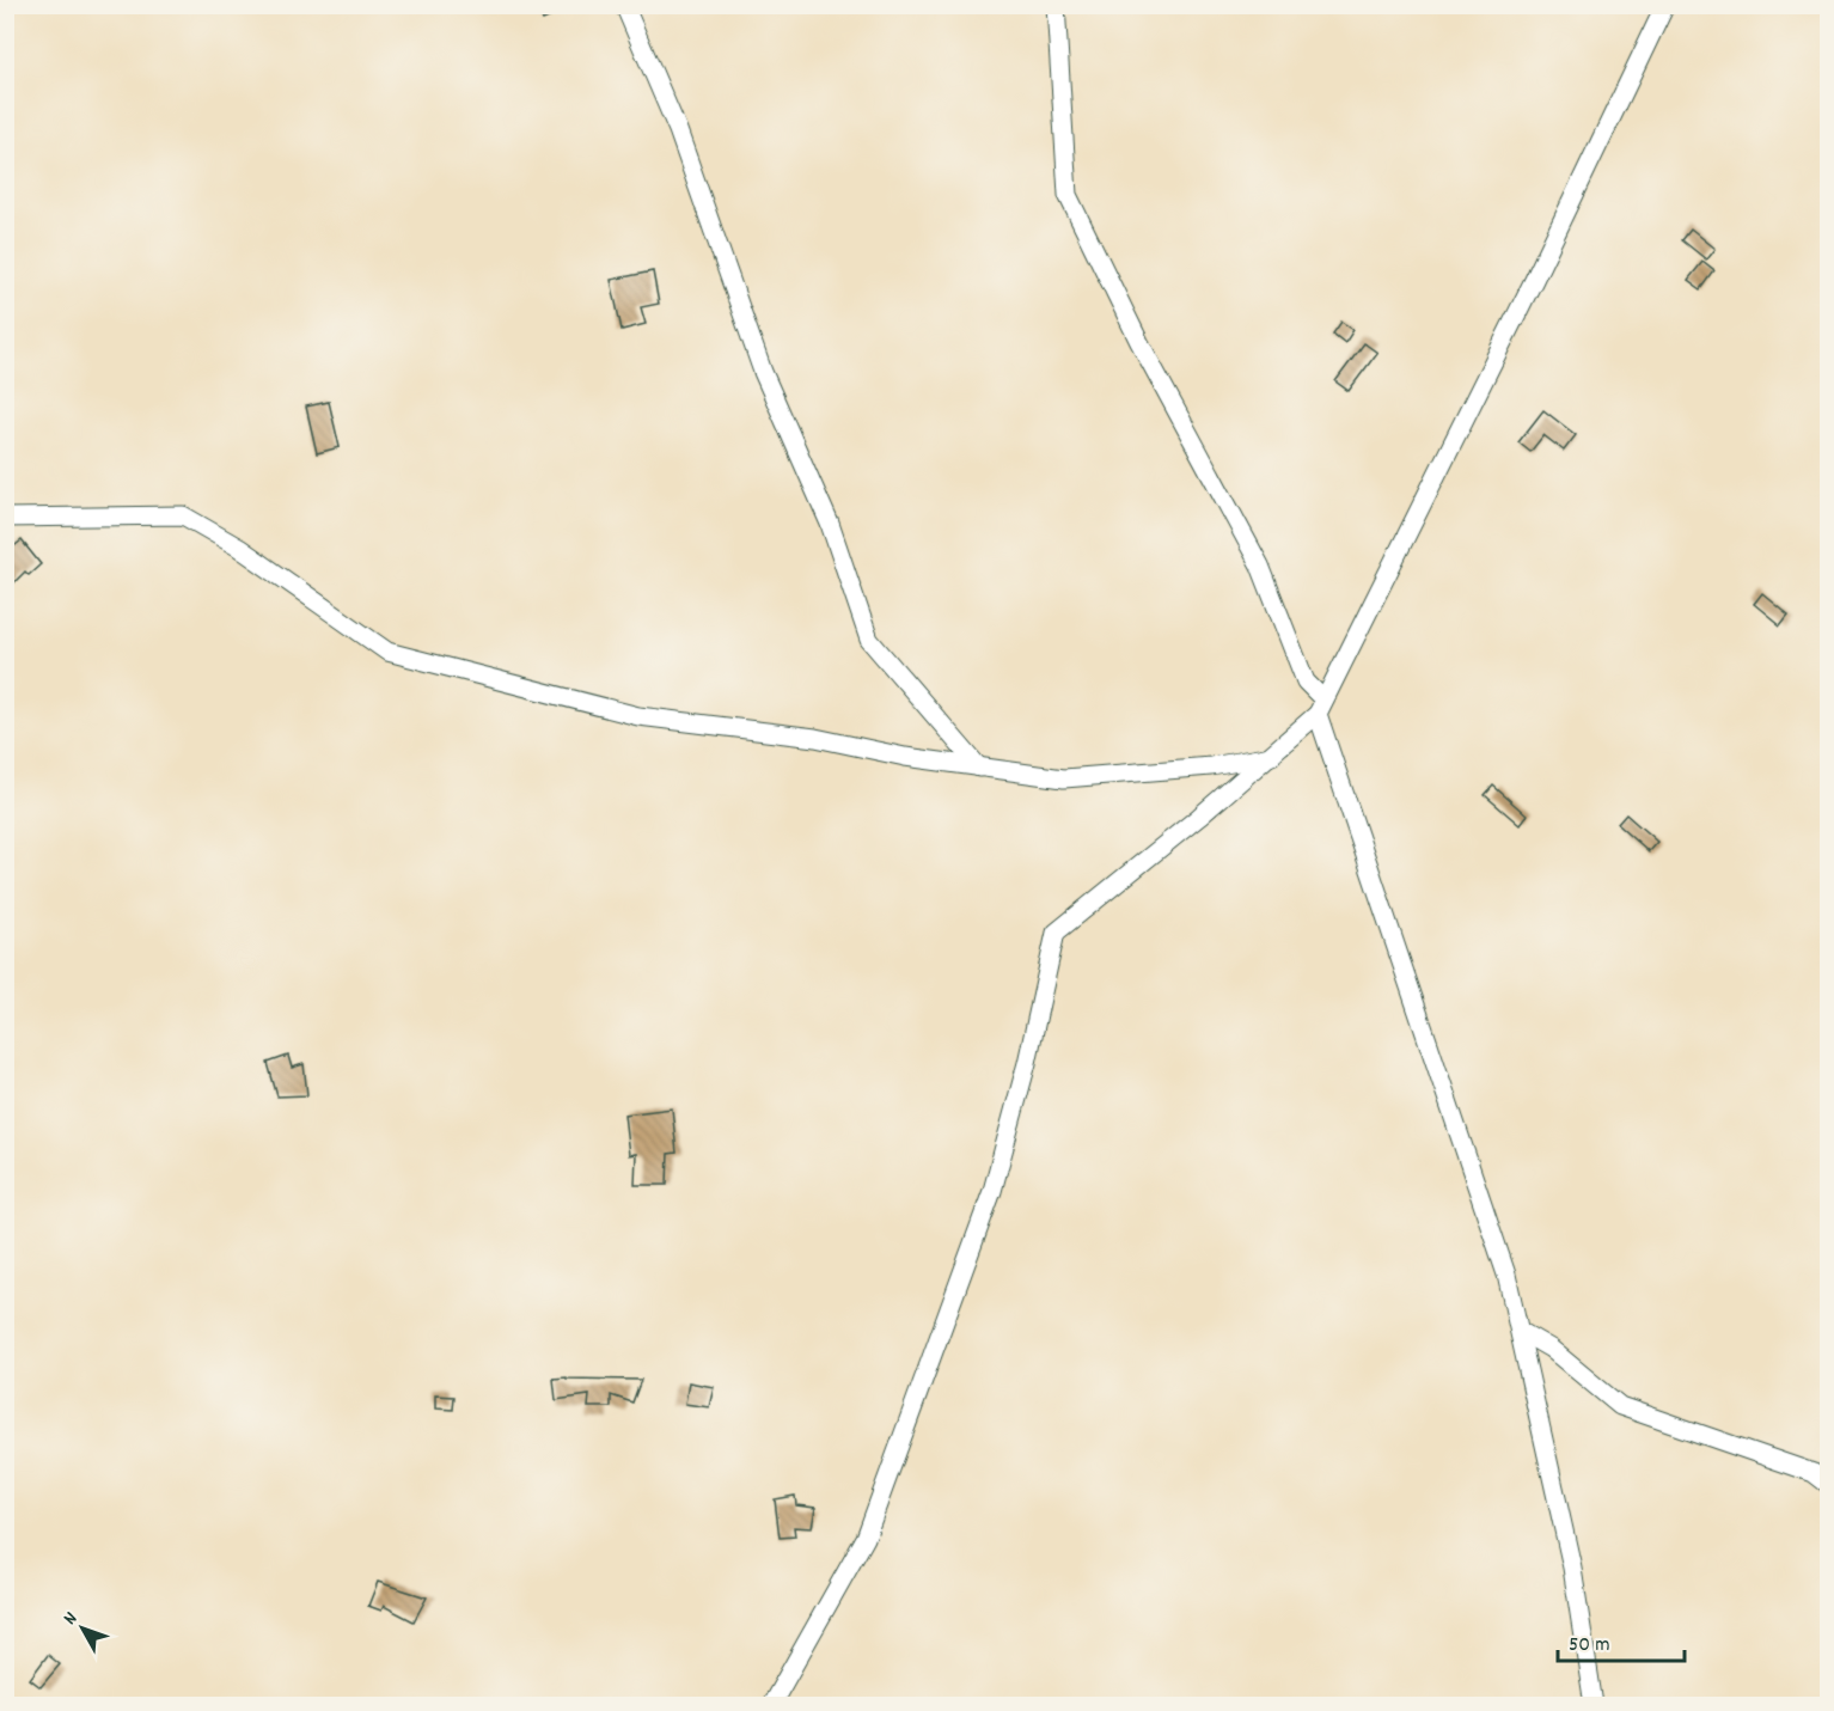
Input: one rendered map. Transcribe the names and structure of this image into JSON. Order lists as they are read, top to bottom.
{
  "scale_bar": "50 m",
  "north": "top left"
}
